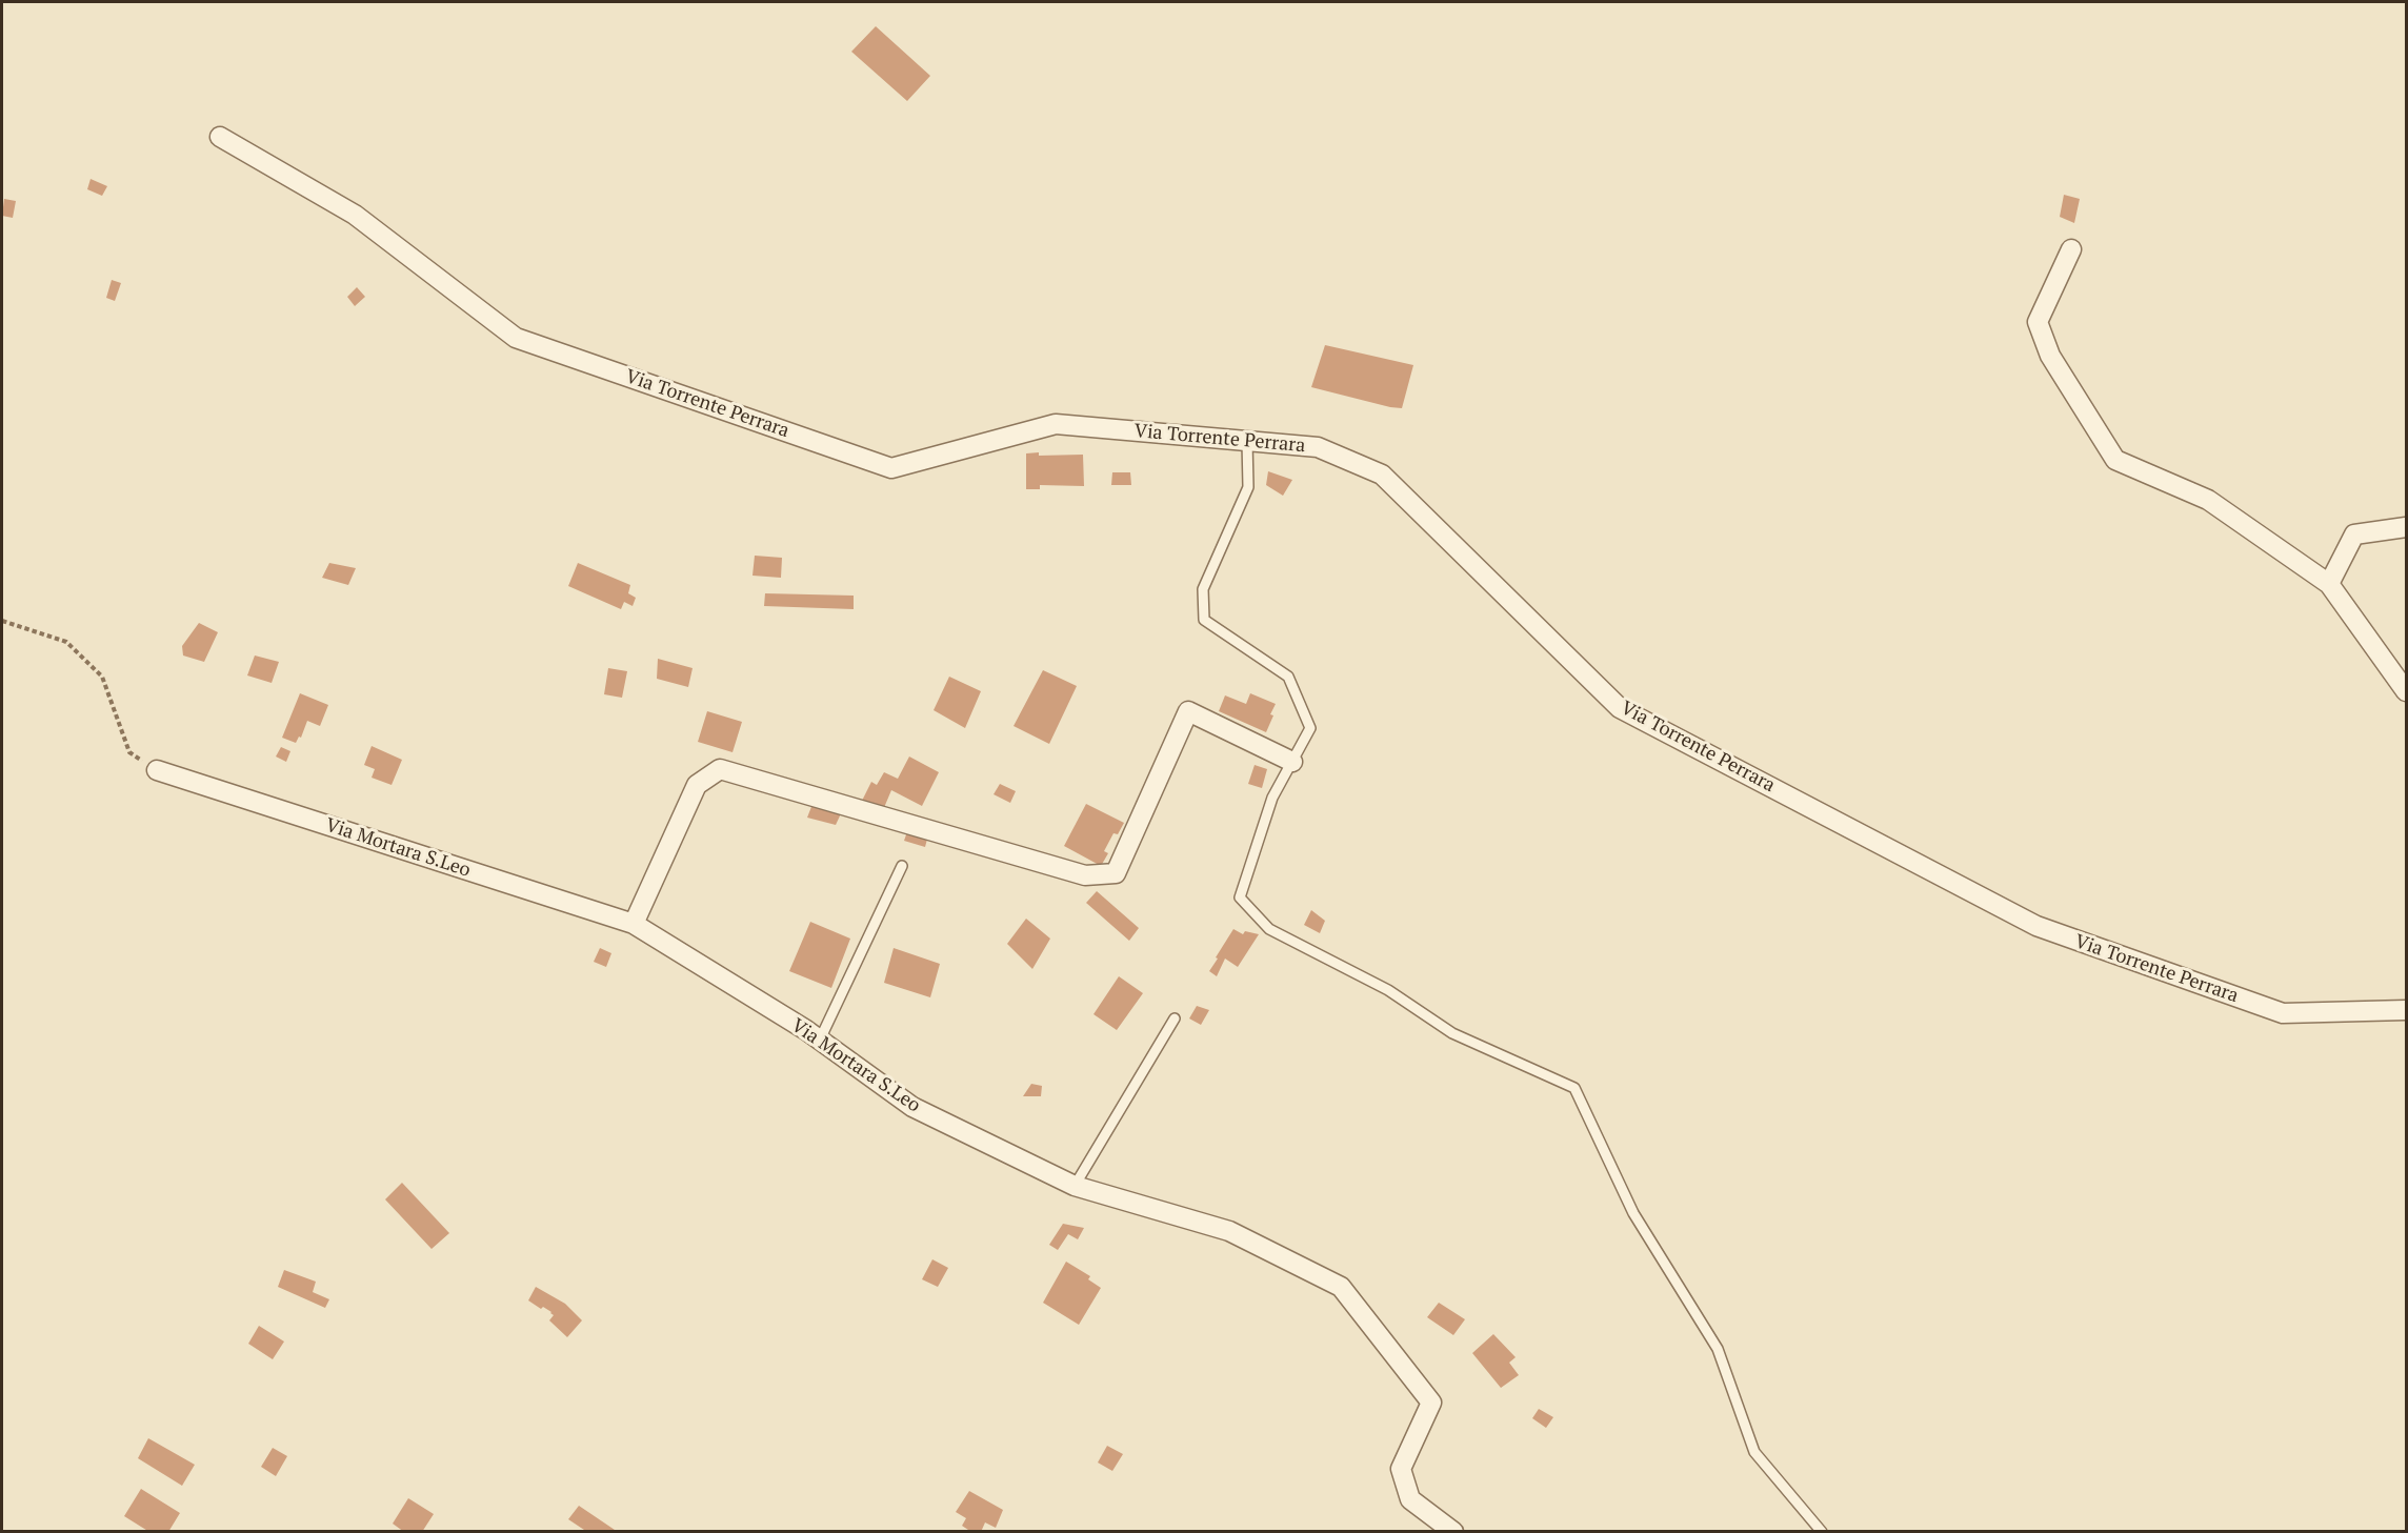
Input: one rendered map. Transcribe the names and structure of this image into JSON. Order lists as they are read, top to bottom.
{
  "streets": {
    "street": ["Via Torrente Perrara", "Via Mortara S.Leo"]
  }
}
